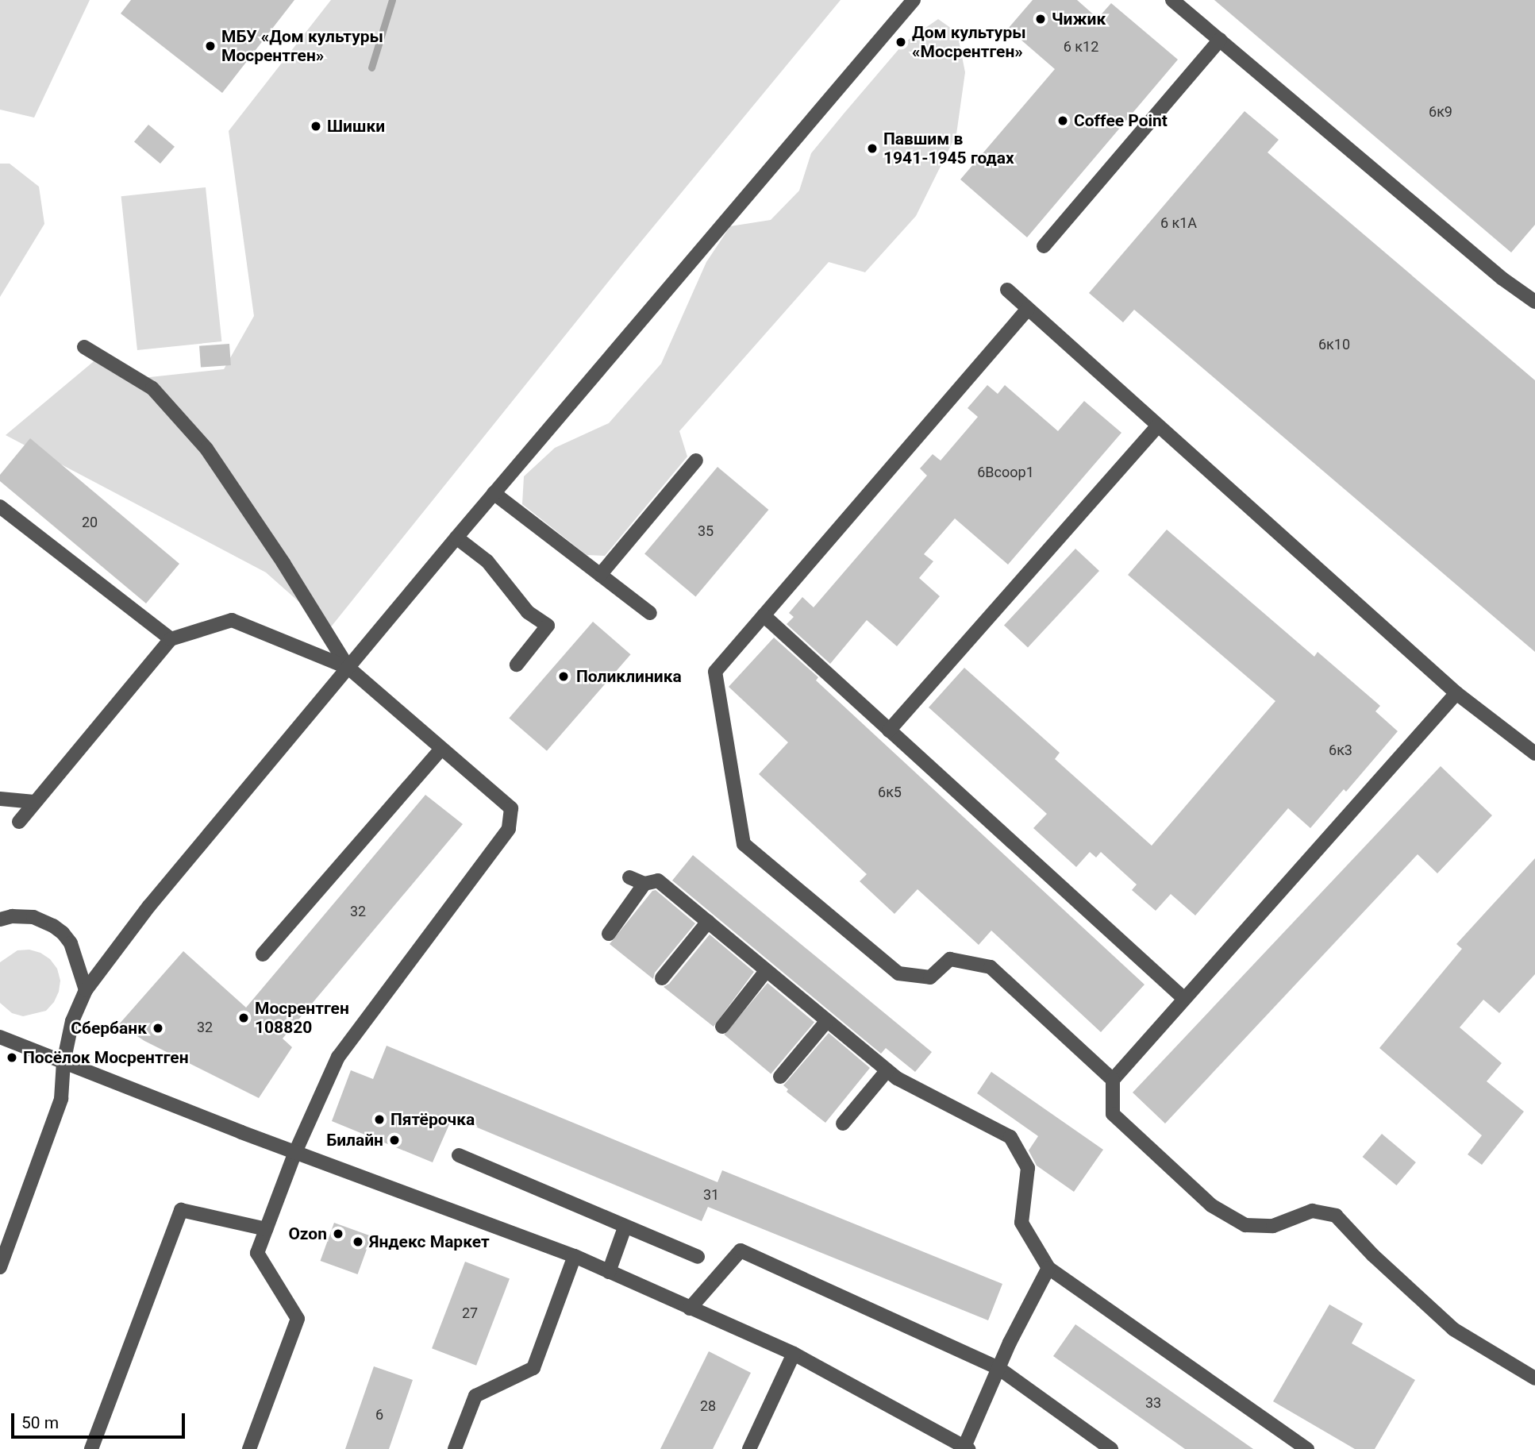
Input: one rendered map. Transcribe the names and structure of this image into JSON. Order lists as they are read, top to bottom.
{
  "places": [
    "Чижик",
    "Дом культуры «Мосрентген»",
    "МБУ «Дом культуры Мосрентген»",
    "Coffee Point",
    "Шишки",
    "Павшим в 1941-1945 годах",
    "Поликлиника",
    "Мосрентген 108820",
    "Сбербанк",
    "Посёлок Мосрентген",
    "Пятёрочка",
    "Билайн",
    "Ozon",
    "Яндекс Маркет"
  ],
  "house_numbers": [
    "6 к12",
    "6к9",
    "6 к1А",
    "6к10",
    "6Всоор1",
    "20",
    "35",
    "6к3",
    "6к5",
    "32",
    "32",
    "31",
    "27",
    "33",
    "28",
    "6"
  ],
  "scale_bar": "50 m"
}
